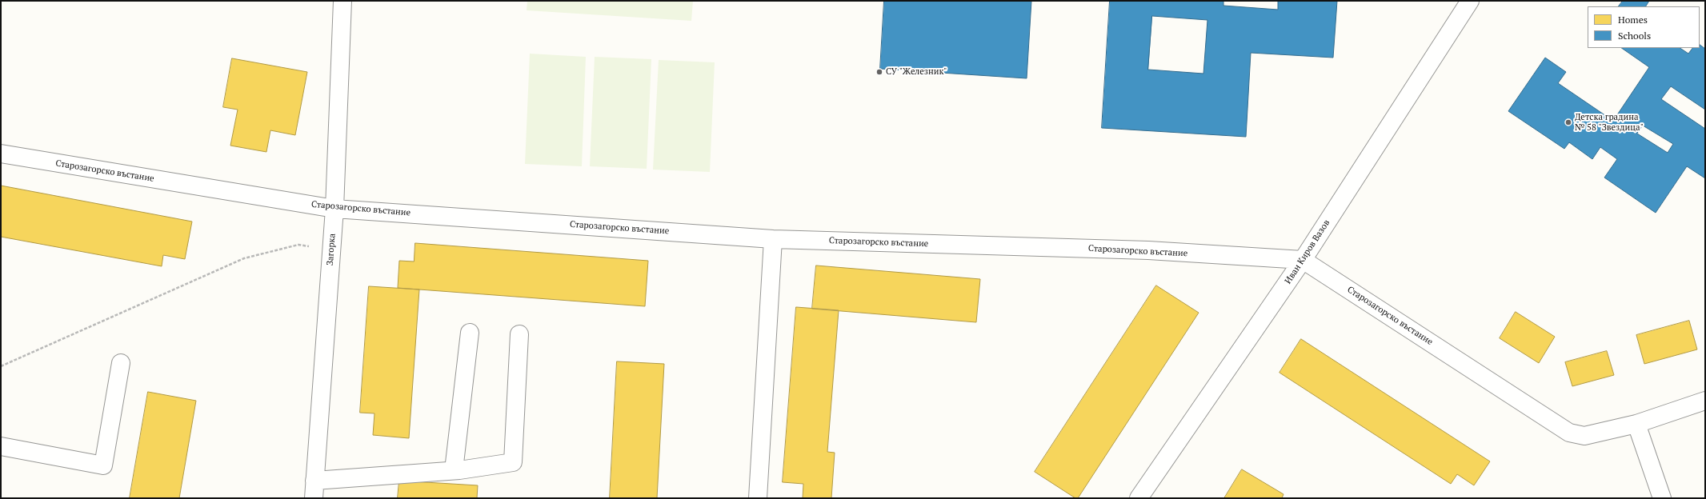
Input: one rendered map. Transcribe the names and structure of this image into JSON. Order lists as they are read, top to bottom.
{
  "streets": {
    "street": ["Старозагорско въстание", "Загорка", "Иван Киров Вазов"]
  },
  "crossings": [
    ["Старозагорско въстание", "Загорка"],
    ["Старозагорско въстание", "Иван Киров Вазов"]
  ],
  "places": ["СУ \"Железник\"", "Детска градина № 58 \"Звездица\""],
  "legend": ["Homes", "Schools"]
}
